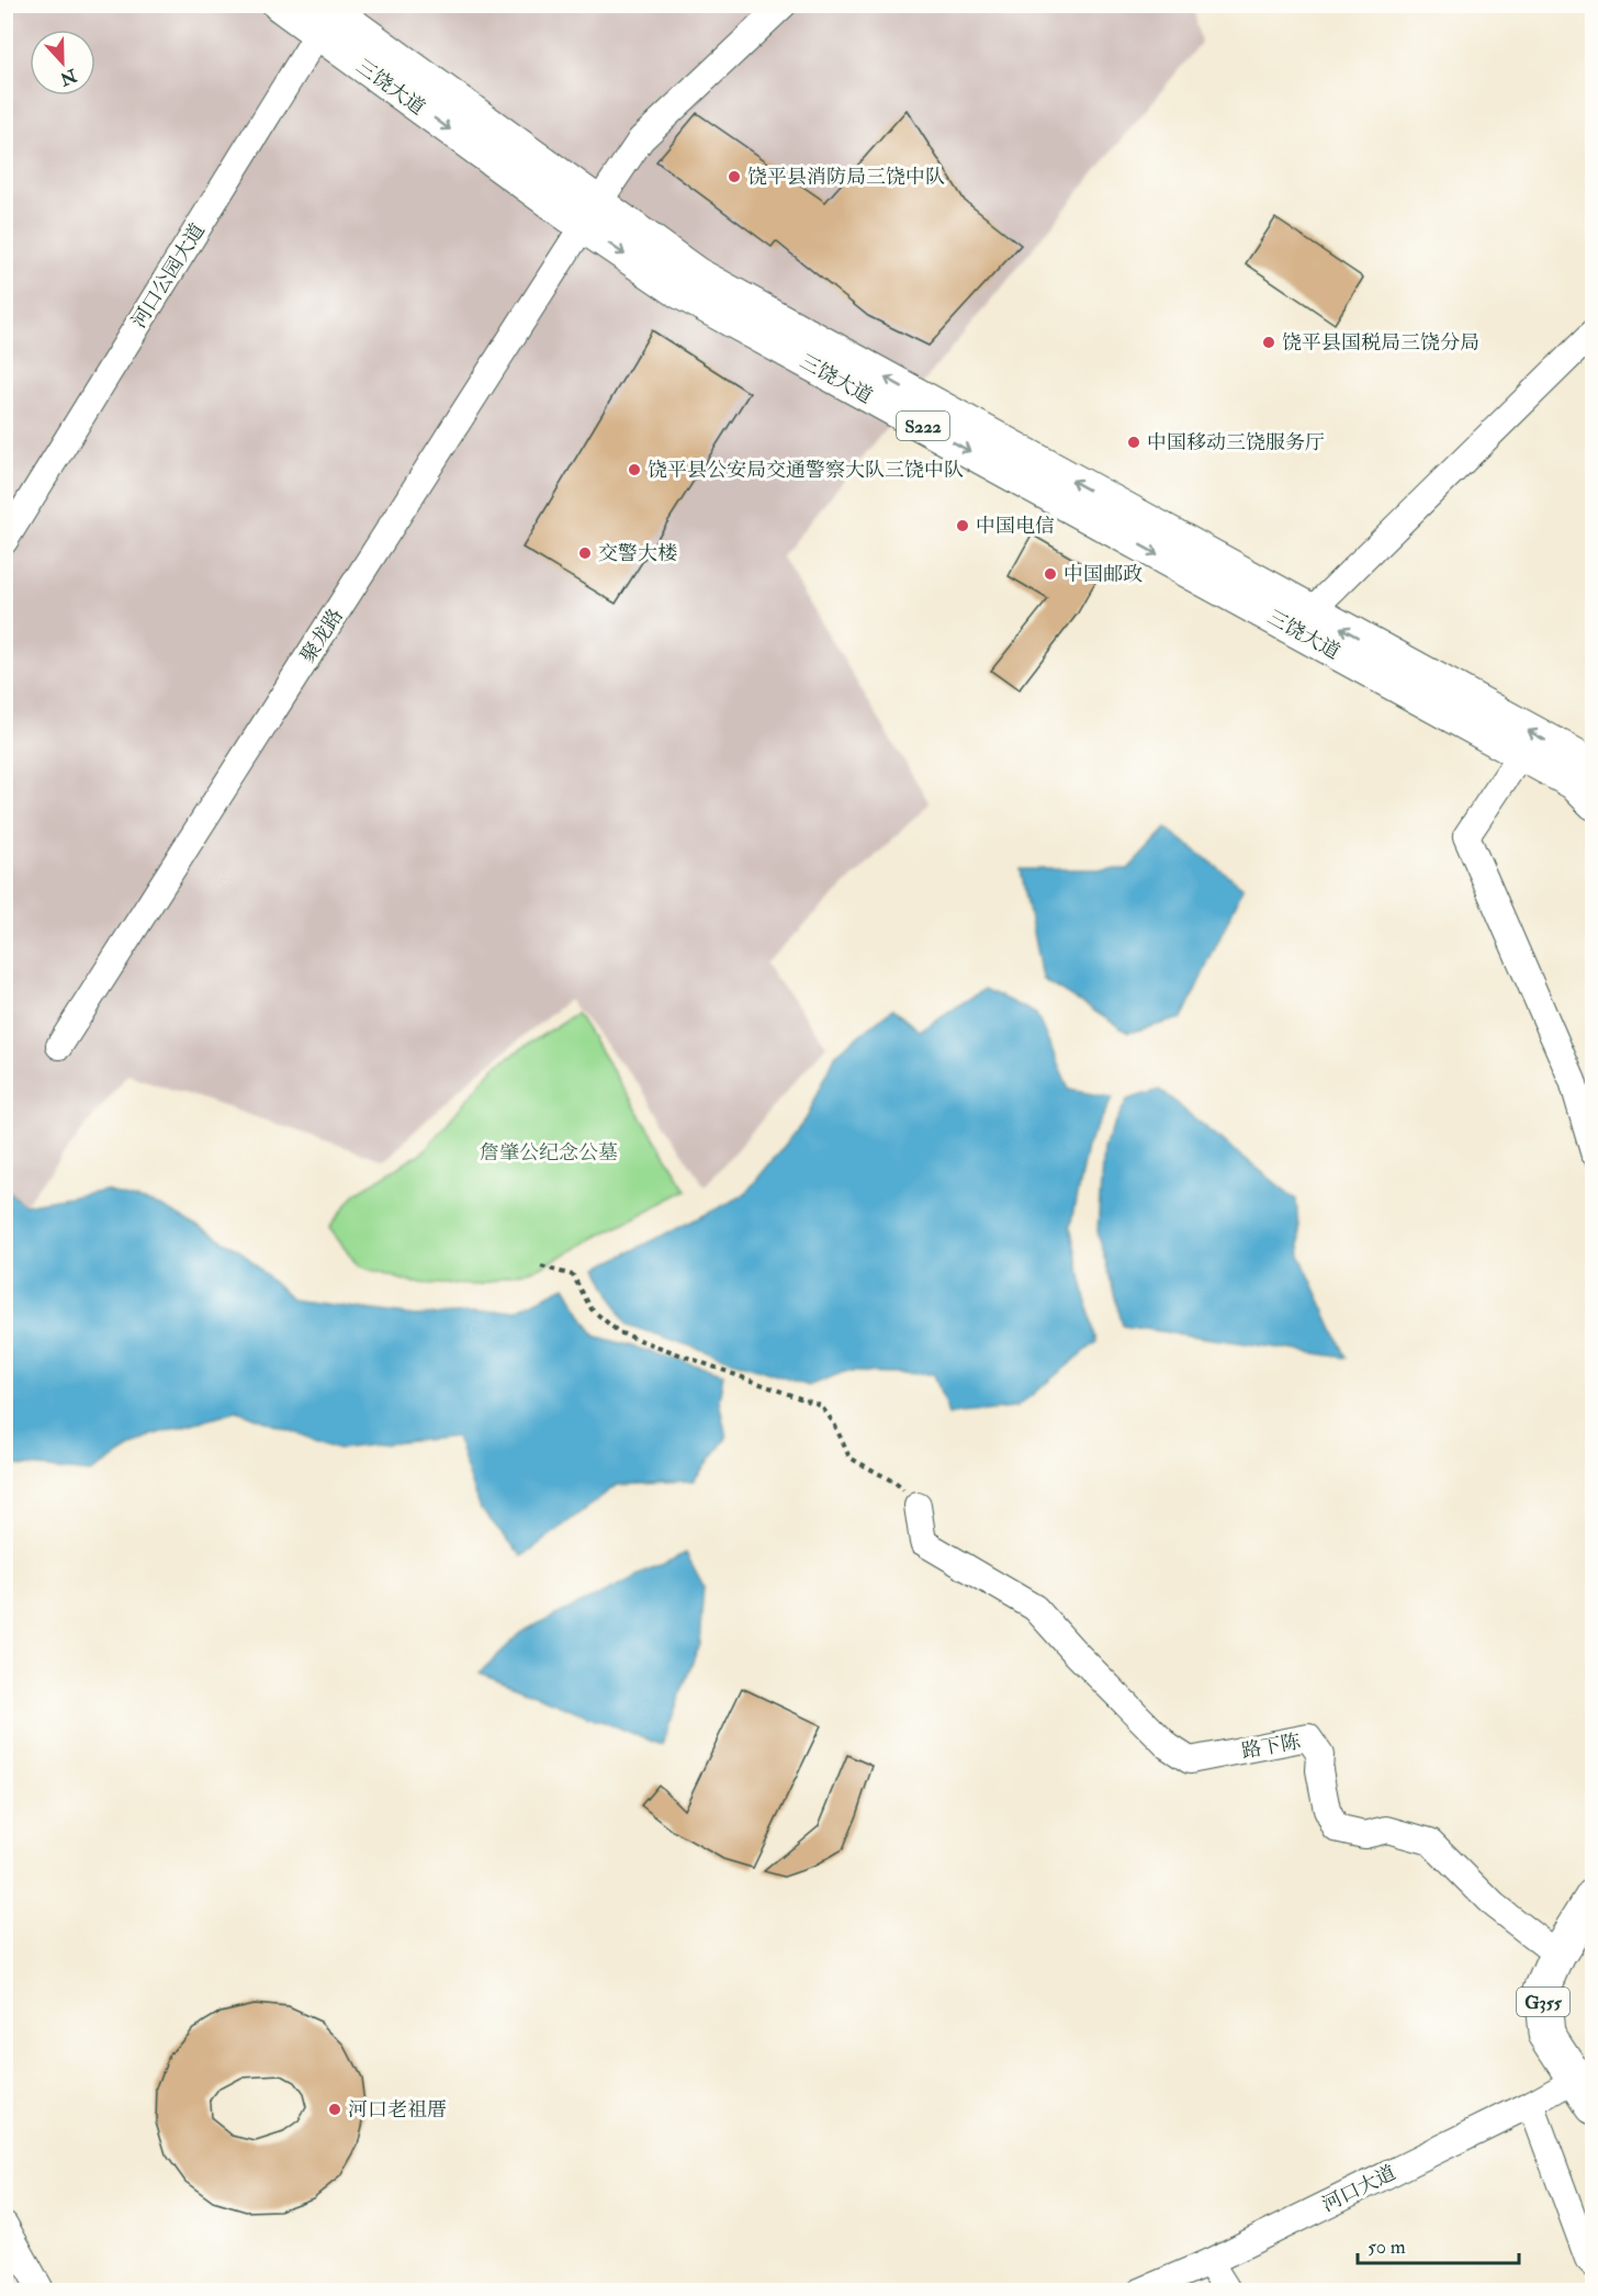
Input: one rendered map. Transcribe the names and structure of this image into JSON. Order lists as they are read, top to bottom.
{
  "streets": {
    "highway": ["G355"],
    "main road": ["三饶大道", "S222"],
    "street": [
      "河口公园大道",
      "聚龙路",
      "路下陈",
      "河口大道"
    ]
  },
  "crossings": [
    ["三饶大道", "河口公园大道"],
    ["三饶大道", "聚龙路"],
    ["路下陈", "G355"],
    ["G355", "河口大道"]
  ],
  "parks": ["詹肇公纪念公墓"],
  "places": [
    "饶平县消防局三饶中队",
    "饶平县国税局三饶分局",
    "中国移动三饶服务厅",
    "饶平县公安局交通警察大队三饶中队",
    "中国电信",
    "交警大楼",
    "中国邮政",
    "河口老祖厝"
  ],
  "scale_bar": "50 m",
  "north": "bottom"
}
